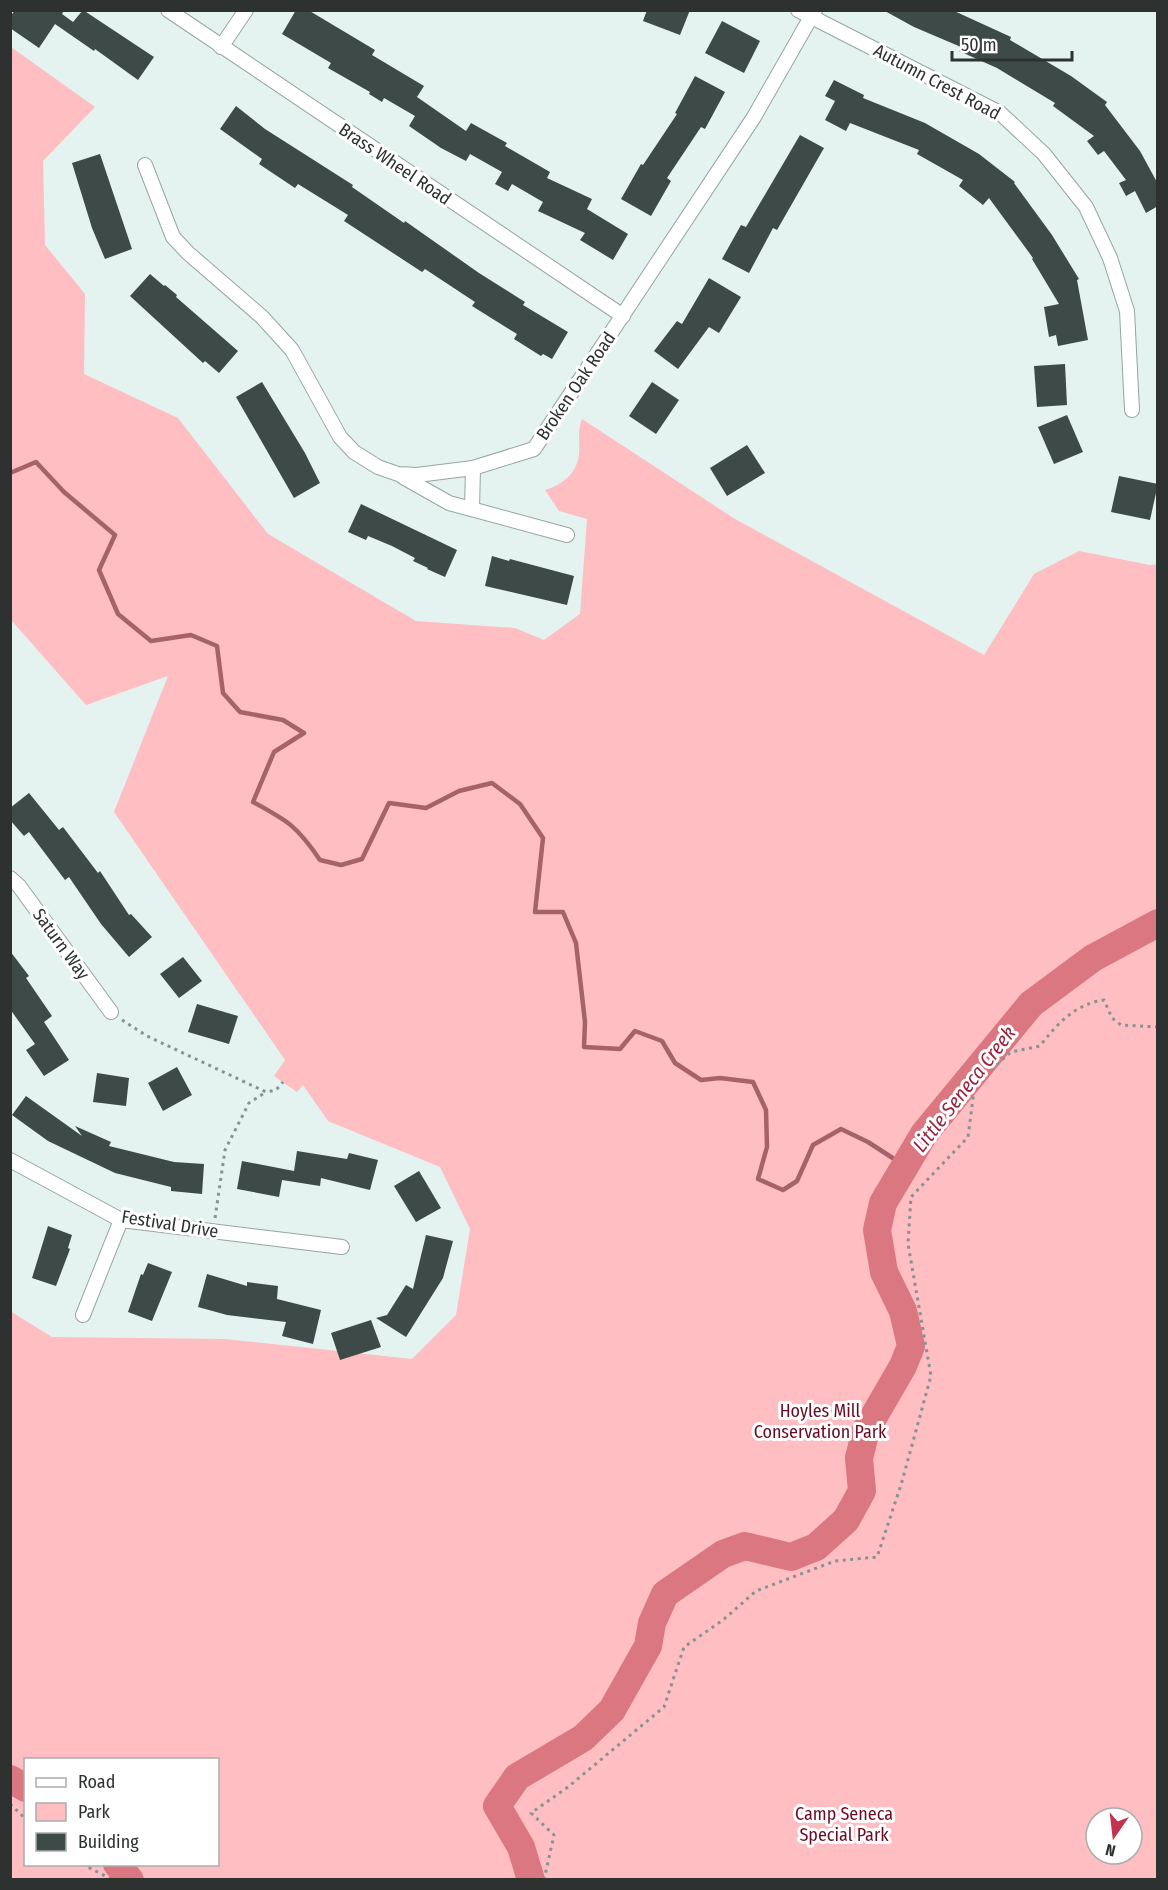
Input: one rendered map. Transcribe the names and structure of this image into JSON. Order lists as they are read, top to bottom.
{
  "streets": {
    "street": [
      "Autumn Crest Road",
      "Brass Wheel Road",
      "Broken Oak Road",
      "Saturn Way",
      "Festival Drive"
    ]
  },
  "crossings": [
    ["Autumn Crest Road", "Broken Oak Road"],
    ["Brass Wheel Road", "Broken Oak Road"]
  ],
  "water": ["Little Seneca Creek"],
  "parks": ["Hoyles Mill Conservation Park", "Camp Seneca Special Park"],
  "legend": ["Road", "Park", "Building"],
  "scale_bar": "50 m",
  "north": "bottom"
}
